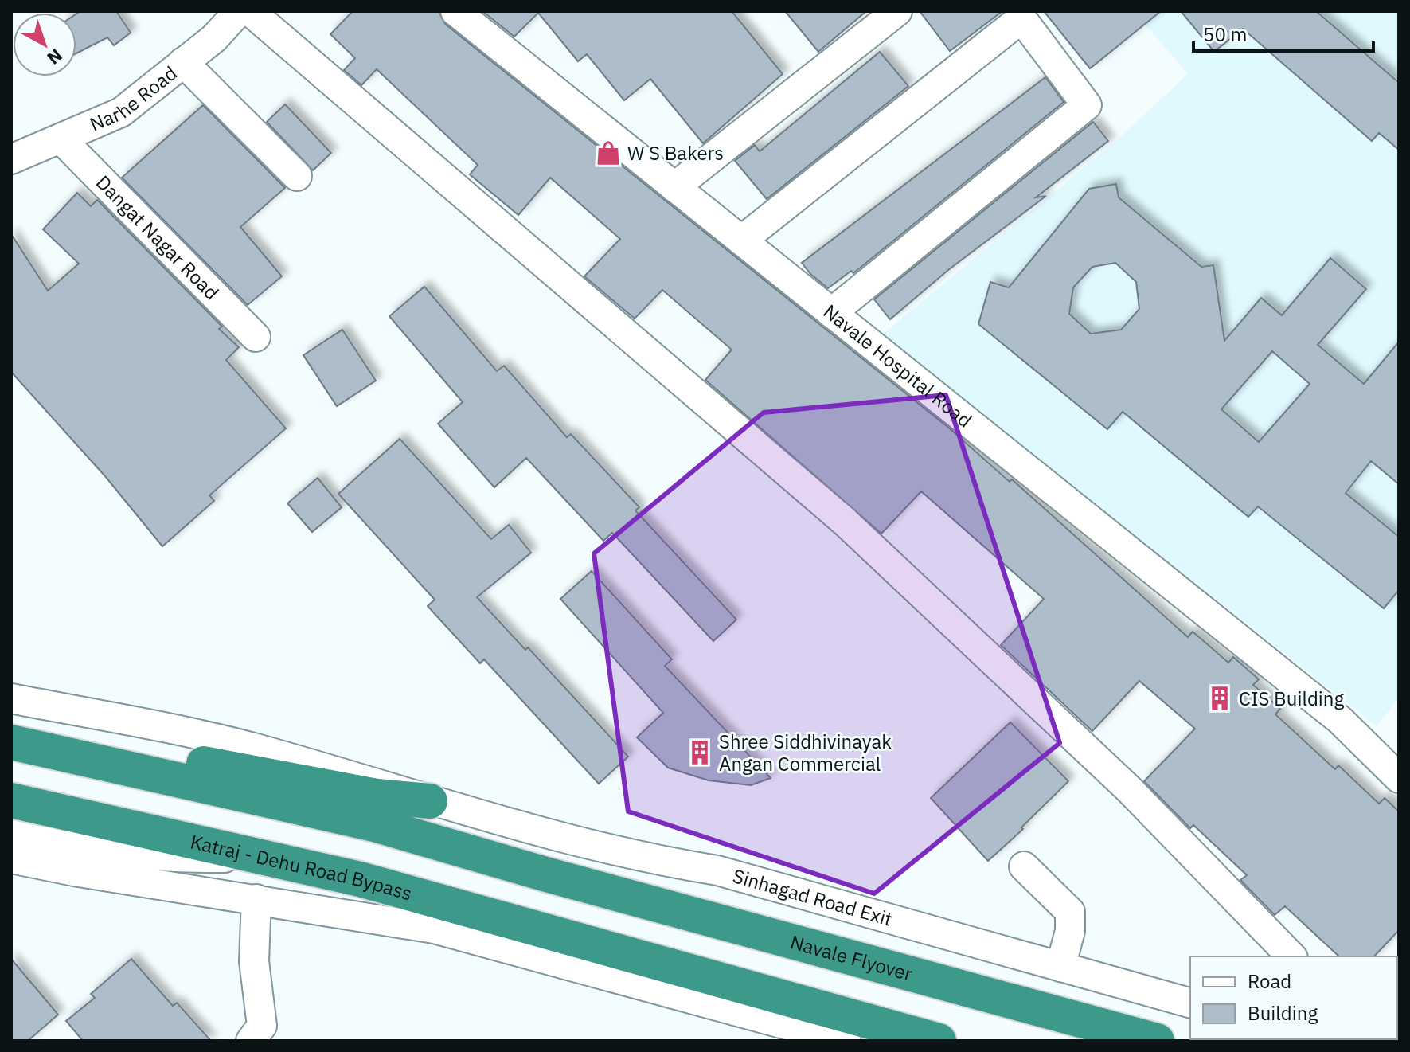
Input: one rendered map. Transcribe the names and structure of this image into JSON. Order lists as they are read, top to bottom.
{
  "streets": {
    "highway": ["Katraj - Dehu Road Bypass", "Navale Flyover"],
    "street": [
      "Narhe Road",
      "Dangat Nagar Road",
      "Navale Hospital Road",
      "Sinhagad Road Exit"
    ]
  },
  "crossings": [
    ["Narhe Road", "Dangat Nagar Road"]
  ],
  "places": {
    "shop": ["W S Bakers"],
    "building": ["CIS Building", "Shree Siddhivinayak Angan Commercial"]
  },
  "legend": ["Road", "Building"],
  "scale_bar": "50 m",
  "north": "bottom right"
}
